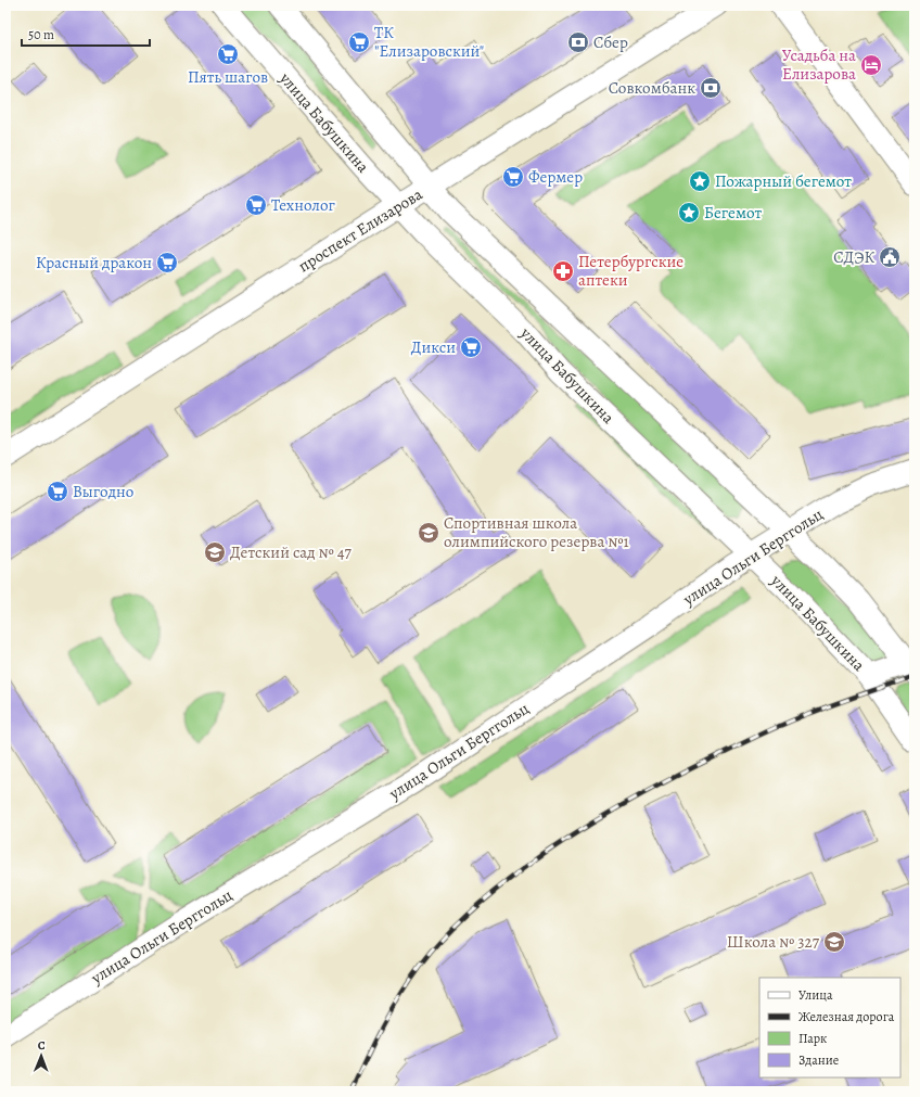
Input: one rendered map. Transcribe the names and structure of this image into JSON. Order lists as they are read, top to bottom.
{
  "streets": {
    "street": ["улица Бабушкина", "проспект Елизарова", "улица Ольги Берггольц"]
  },
  "crossings": [
    ["улица Бабушкина", "проспект Елизарова"],
    ["улица Бабушкина", "улица Ольги Берггольц"]
  ],
  "places": {
    "supermarket": [
      "ТК \"Елизаровский\"",
      "Пять шагов",
      "Фермер",
      "Технолог",
      "Красный дракон",
      "Дикси",
      "Выгодно"
    ],
    "bank": ["Сбер", "Совкомбанк"],
    "hotel": ["Усадьба на Елизарова"],
    "place": ["Пожарный бегемот", "Бегемот"],
    "public building": ["СДЭК"],
    "pharmacy": ["Петербургские аптеки"],
    "school or university": ["Спортивная школа олимпийского резерва №1", "Детский сад № 47", "Школа № 327"]
  },
  "legend": [
    "Улица",
    "Железная дорога",
    "Парк",
    "Здание"
  ],
  "scale_bar": "50 m",
  "north": "top"
}
